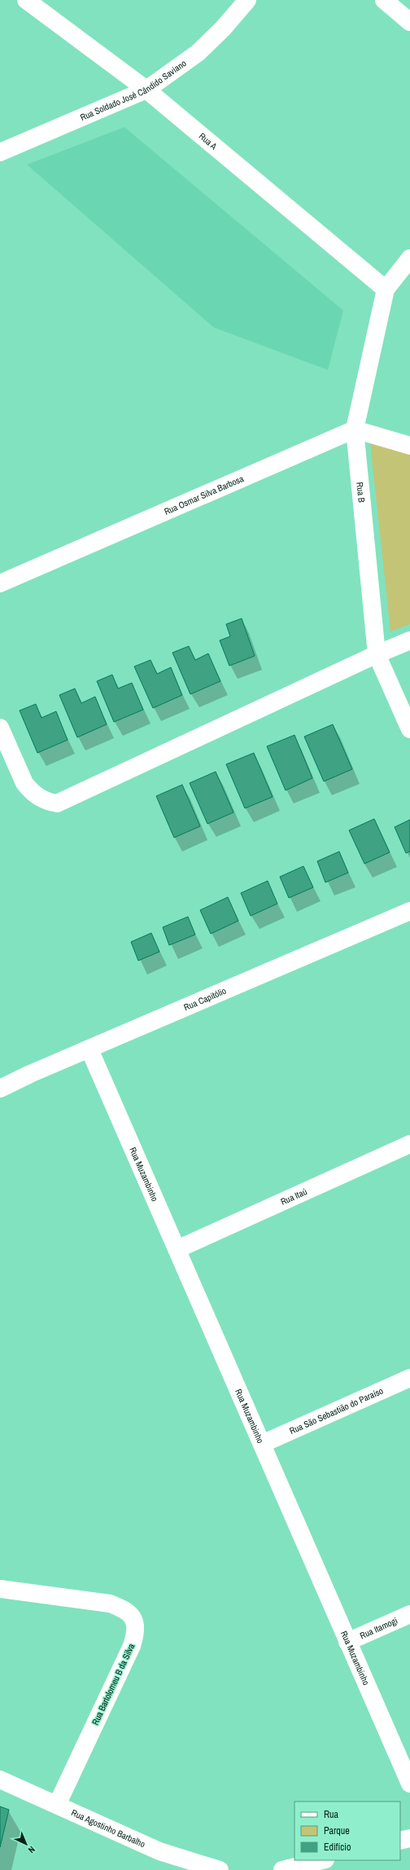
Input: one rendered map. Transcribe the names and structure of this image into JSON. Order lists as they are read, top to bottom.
{
  "streets": {
    "street": [
      "Rua Soldado José Cândido Saviano",
      "Rua A",
      "Rua B",
      "Rua Osmar Silva Barbosa",
      "Rua Capitólio",
      "Rua Muzambinho",
      "Rua Itaú",
      "Rua São Sebastião do Paraíso",
      "Rua Itamogi",
      "Rua Bartolomeu B da Silva",
      "Rua Agostinho Barbalho"
    ]
  },
  "crossings": [
    ["Rua Soldado José Cândido Saviano", "Rua A"],
    ["Rua A", "Rua B"],
    ["Rua B", "Rua Osmar Silva Barbosa"],
    ["Rua Capitólio", "Rua Muzambinho"],
    ["Rua Muzambinho", "Rua Itaú"],
    ["Rua Muzambinho", "Rua São Sebastião do Paraíso"],
    ["Rua Muzambinho", "Rua Itamogi"],
    ["Rua Bartolomeu B da Silva", "Rua Agostinho Barbalho"]
  ],
  "legend": ["Rua", "Parque", "Edifício"],
  "north": "bottom right"
}
